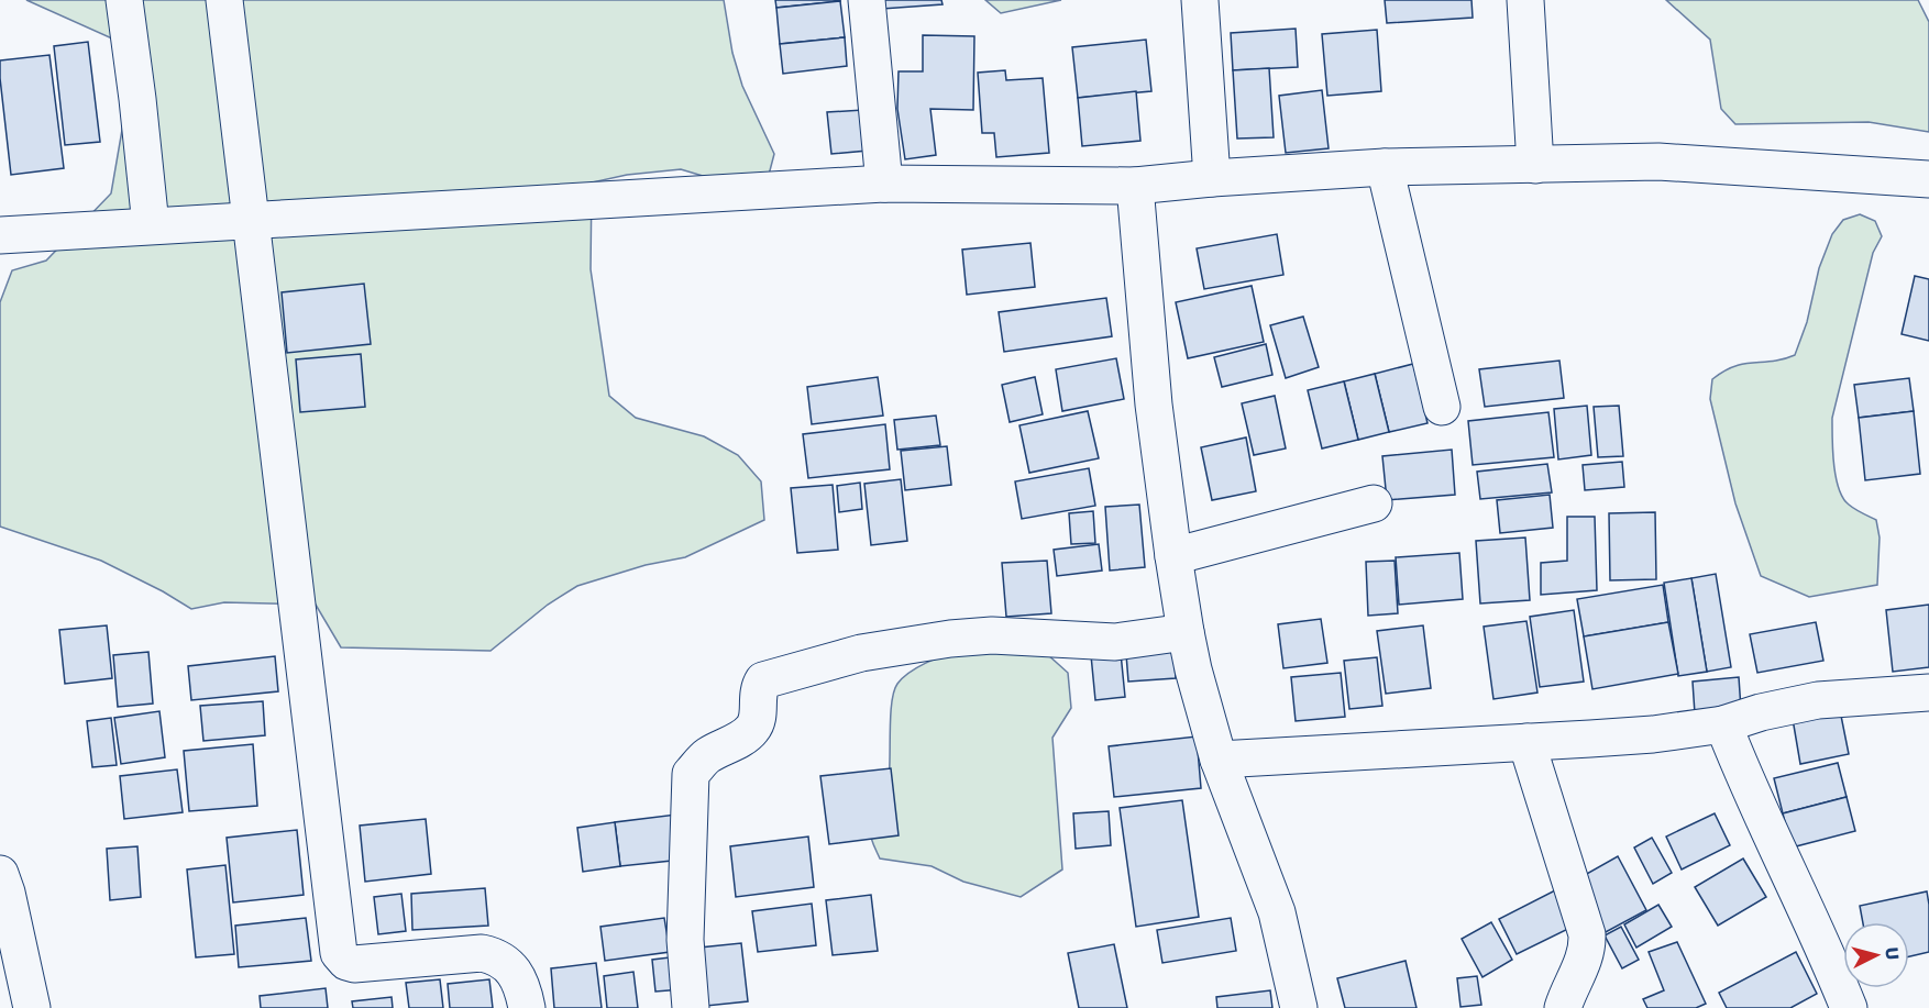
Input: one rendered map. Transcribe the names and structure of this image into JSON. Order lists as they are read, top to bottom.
{
  "north": "right"
}
